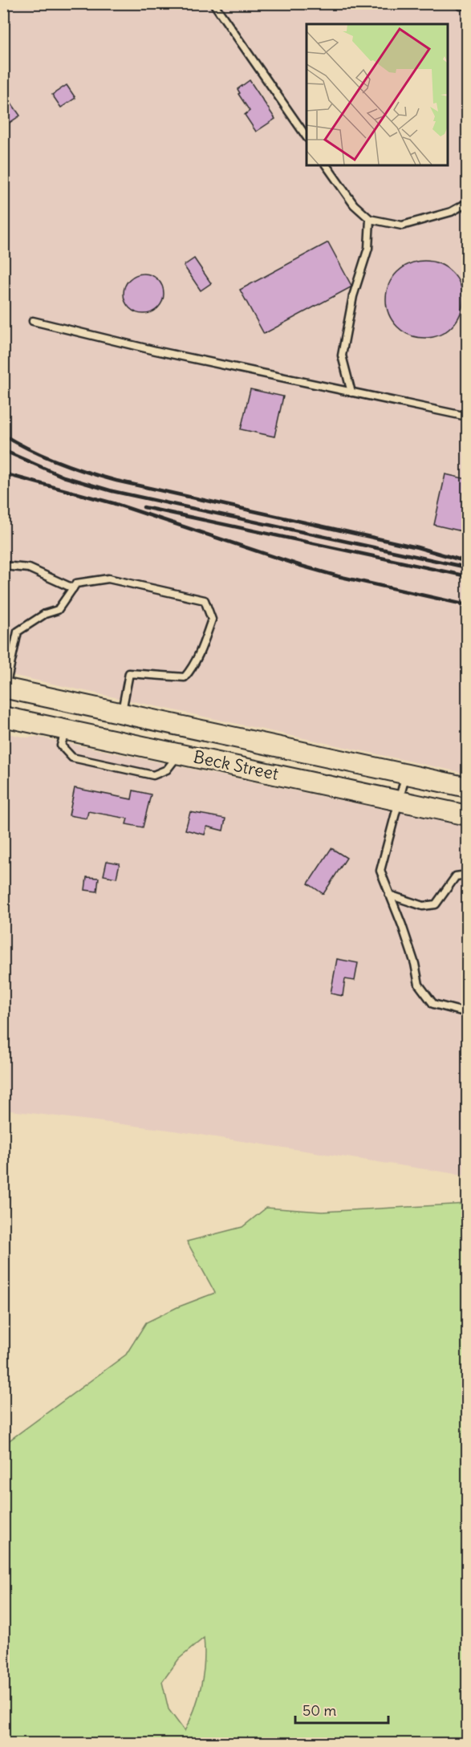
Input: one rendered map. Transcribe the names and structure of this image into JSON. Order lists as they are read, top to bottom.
{
  "streets": {
    "main road": ["Beck Street"]
  },
  "scale_bar": "50 m"
}
